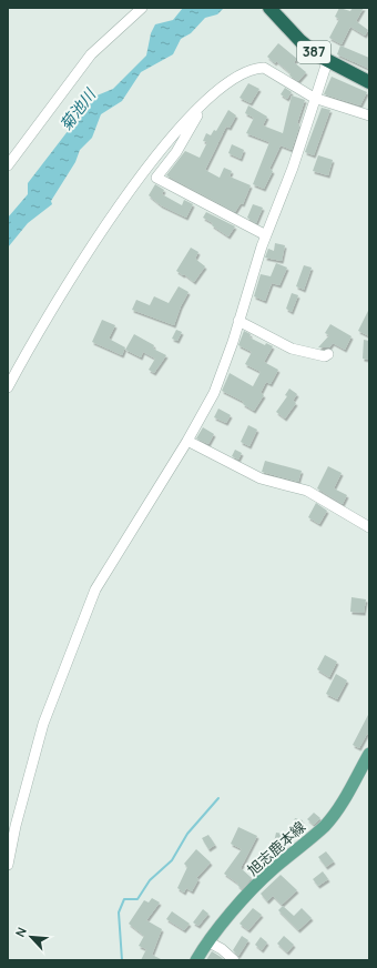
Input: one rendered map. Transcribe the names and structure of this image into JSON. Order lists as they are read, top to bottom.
{
  "streets": {
    "highway": ["387"],
    "main road": ["旭志鹿本線"]
  },
  "water": ["菊池川"],
  "north": "top left"
}
